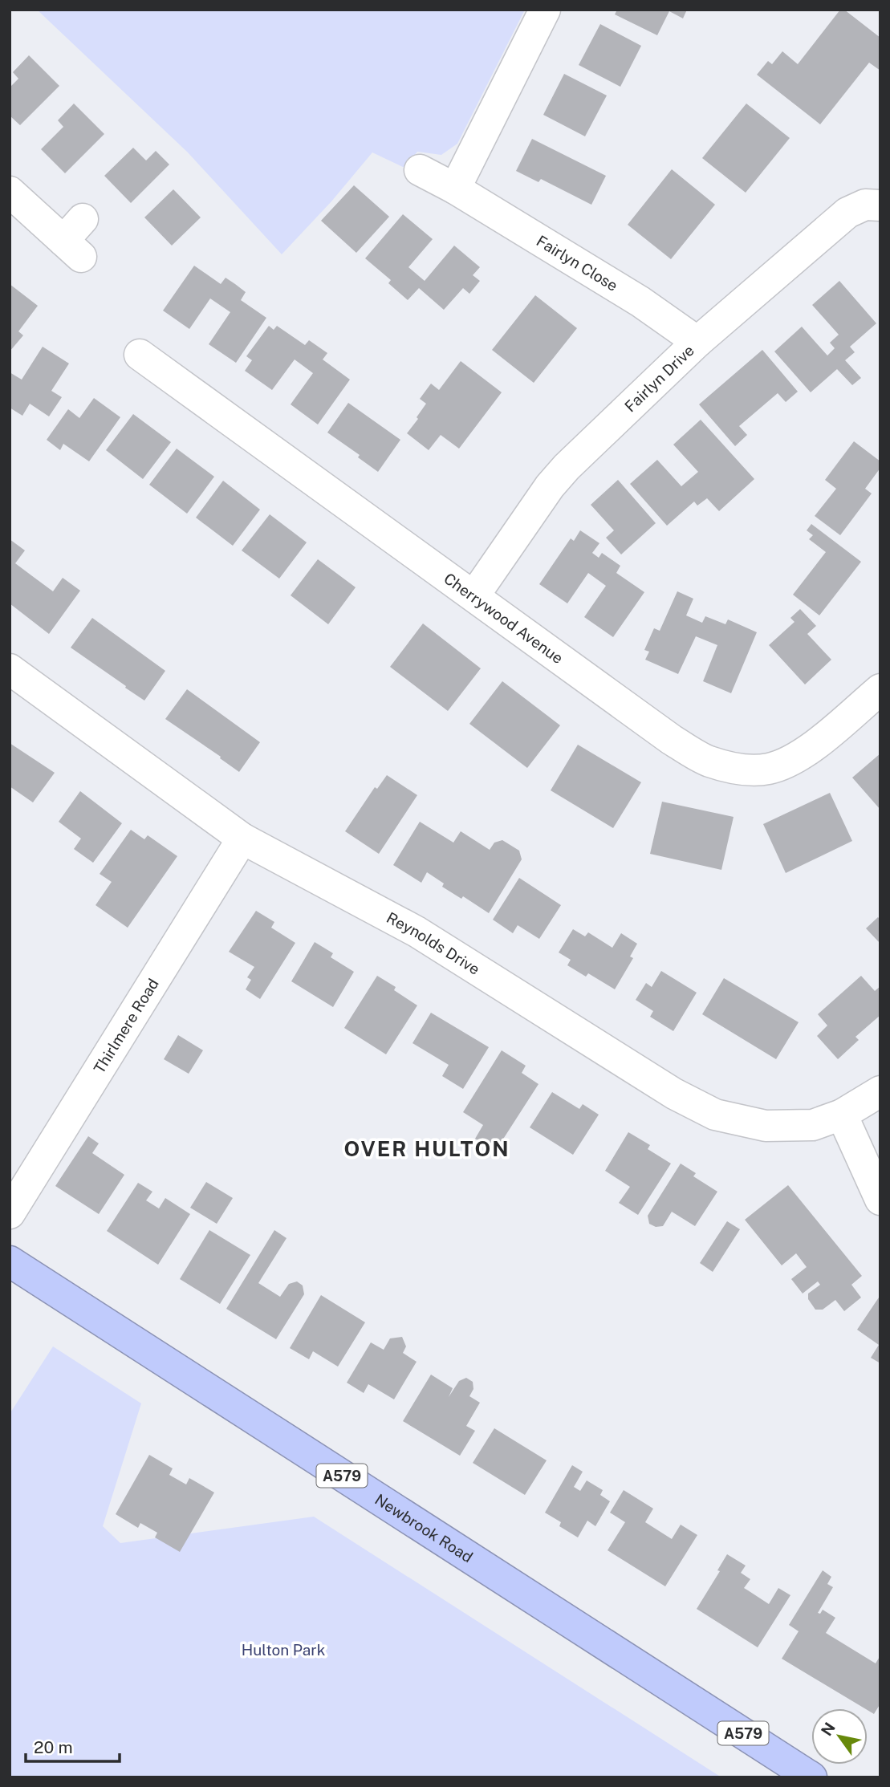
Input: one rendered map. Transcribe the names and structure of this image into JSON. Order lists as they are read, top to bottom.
{
  "streets": {
    "highway": ["A579", "Newbrook Road"],
    "street": [
      "Fairlyn Close",
      "Fairlyn Drive",
      "Cherrywood Avenue",
      "Reynolds Drive",
      "Thirlmere Road"
    ]
  },
  "crossings": [
    ["Fairlyn Close", "Fairlyn Drive"],
    ["Fairlyn Drive", "Cherrywood Avenue"],
    ["Reynolds Drive", "Thirlmere Road"]
  ],
  "districts": ["OVER HULTON"],
  "parks": ["Hulton Park"],
  "scale_bar": "20 m",
  "north": "top left"
}
